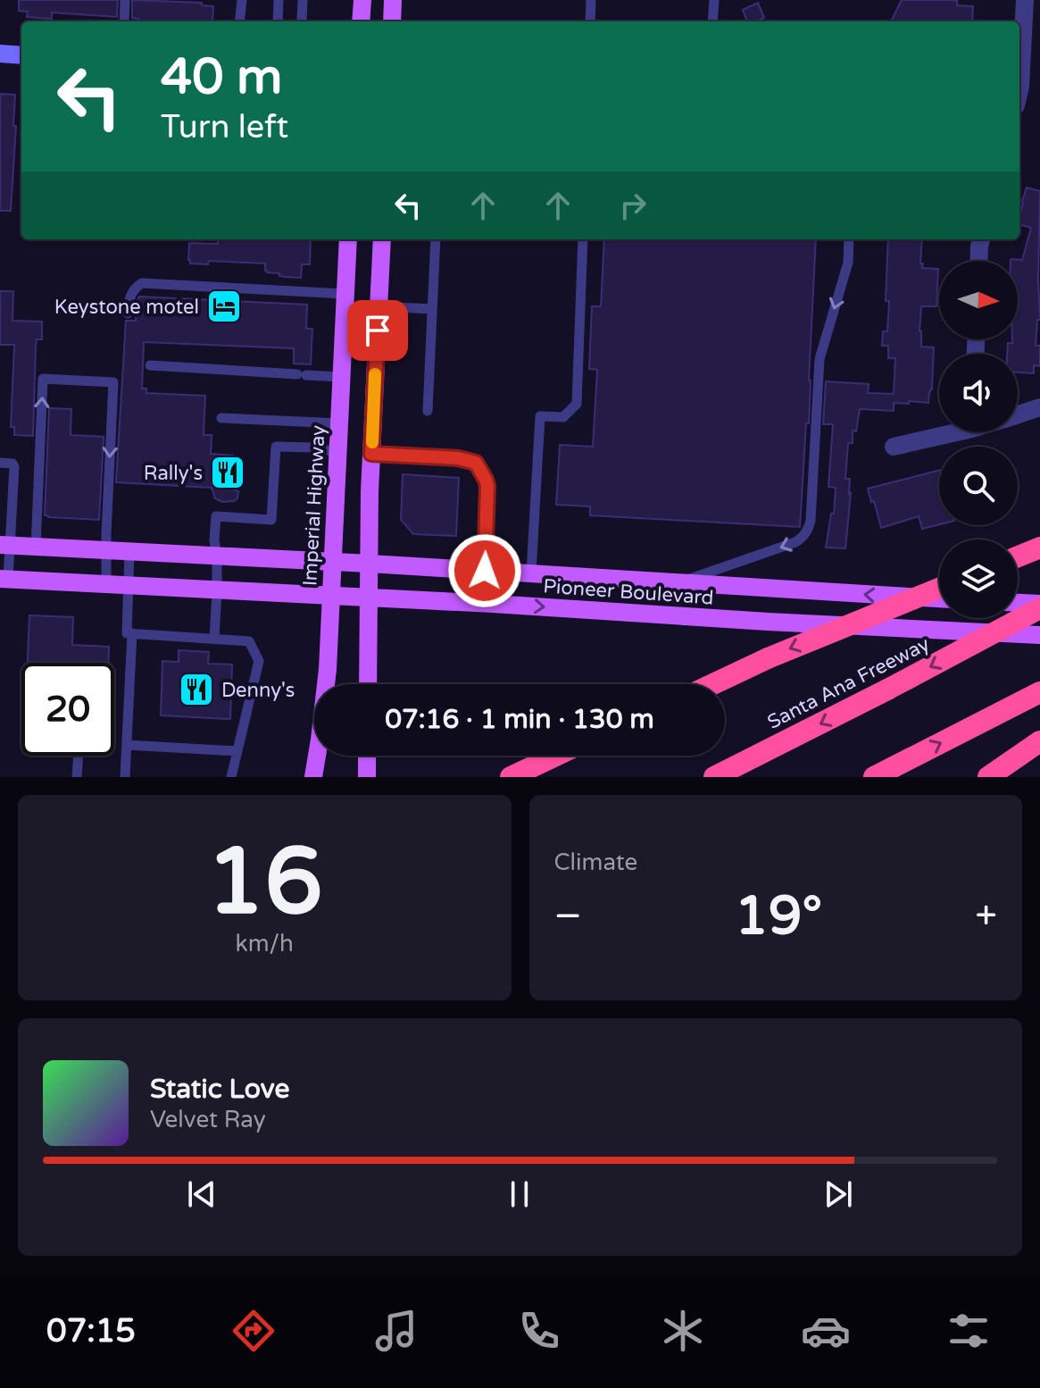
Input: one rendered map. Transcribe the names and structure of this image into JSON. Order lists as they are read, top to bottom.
{
  "streets": {
    "highway": ["Santa Ana Freeway"],
    "main road": ["Imperial Highway", "Pioneer Boulevard"]
  },
  "crossings": [
    ["Imperial Highway", "Pioneer Boulevard"]
  ],
  "places": {
    "hotel": ["Keystone motel"],
    "restaurant": ["Rally's", "Denny's"]
  },
  "north": "right",
  "page": {
    "turn": ["40 m", "Turn left"],
    "limit": "20",
    "trip": "07:16 · 1 min · 130 m",
    "tile": [
      ["16", "km/h"],
      "Climate"
    ],
    "heat": ["−", "19°", "+"],
    "song": ["Static Love", "Velvet Ray"],
    "tabs": "07:15"
  }
}
